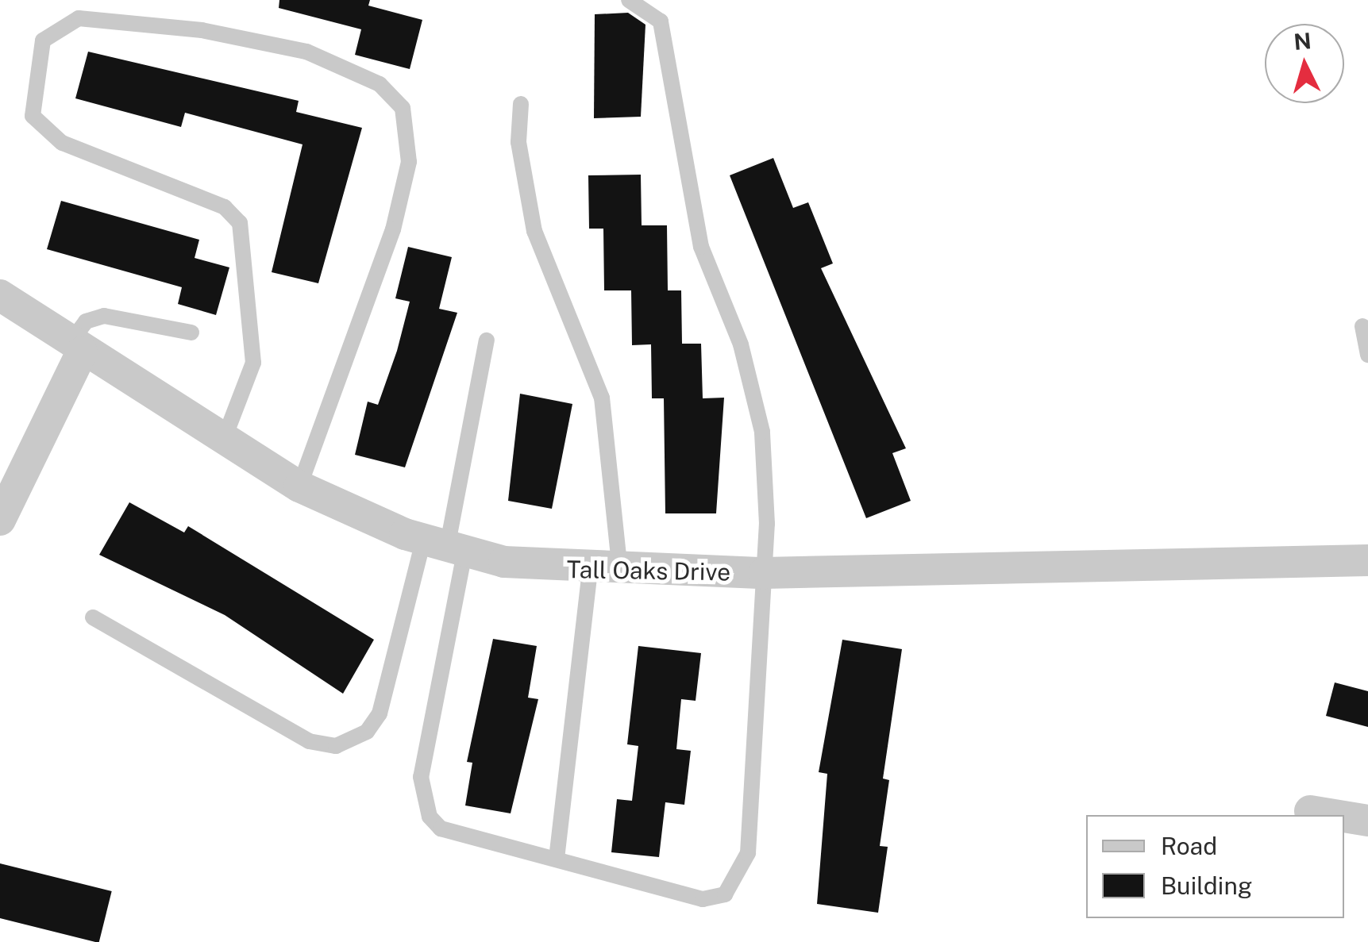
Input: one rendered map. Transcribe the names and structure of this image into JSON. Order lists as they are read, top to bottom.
{
  "streets": {
    "street": ["Tall Oaks Drive"]
  },
  "legend": ["Road", "Building"],
  "north": "top"
}
